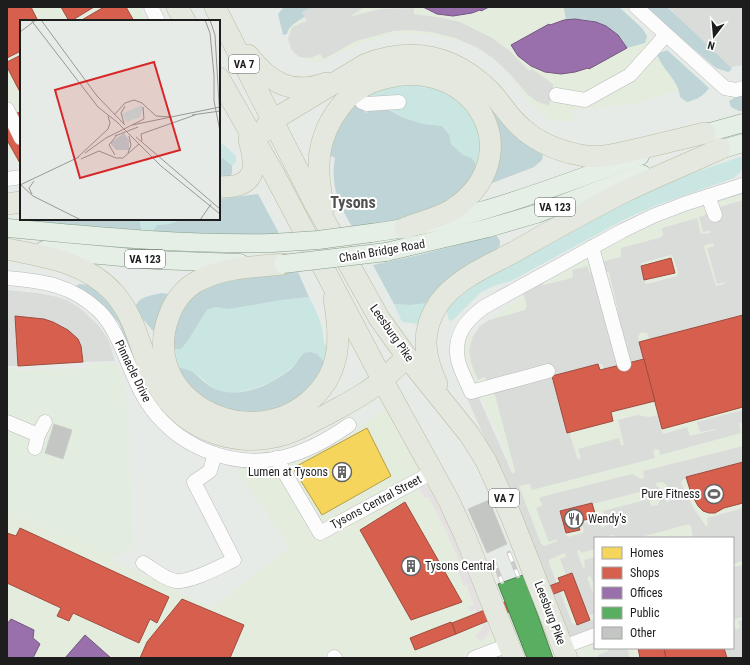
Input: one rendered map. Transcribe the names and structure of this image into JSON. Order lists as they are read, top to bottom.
{
  "streets": {
    "highway": ["VA 7", "Leesburg Pike"],
    "main road": ["VA 123", "Chain Bridge Road"],
    "street": ["Pinnacle Drive", "Tysons Central Street"]
  },
  "crossings": [
    ["VA 7", "Tysons Central Street"],
    ["Pinnacle Drive", "Tysons Central Street"]
  ],
  "districts": ["Tysons"],
  "places": {
    "building": ["Lumen at Tysons", "Tysons Central"],
    "sports": ["Pure Fitness"],
    "restaurant": ["Wendy's"]
  },
  "legend": [
    "Homes",
    "Shops",
    "Offices",
    "Public",
    "Other"
  ],
  "north": "bottom"
}
